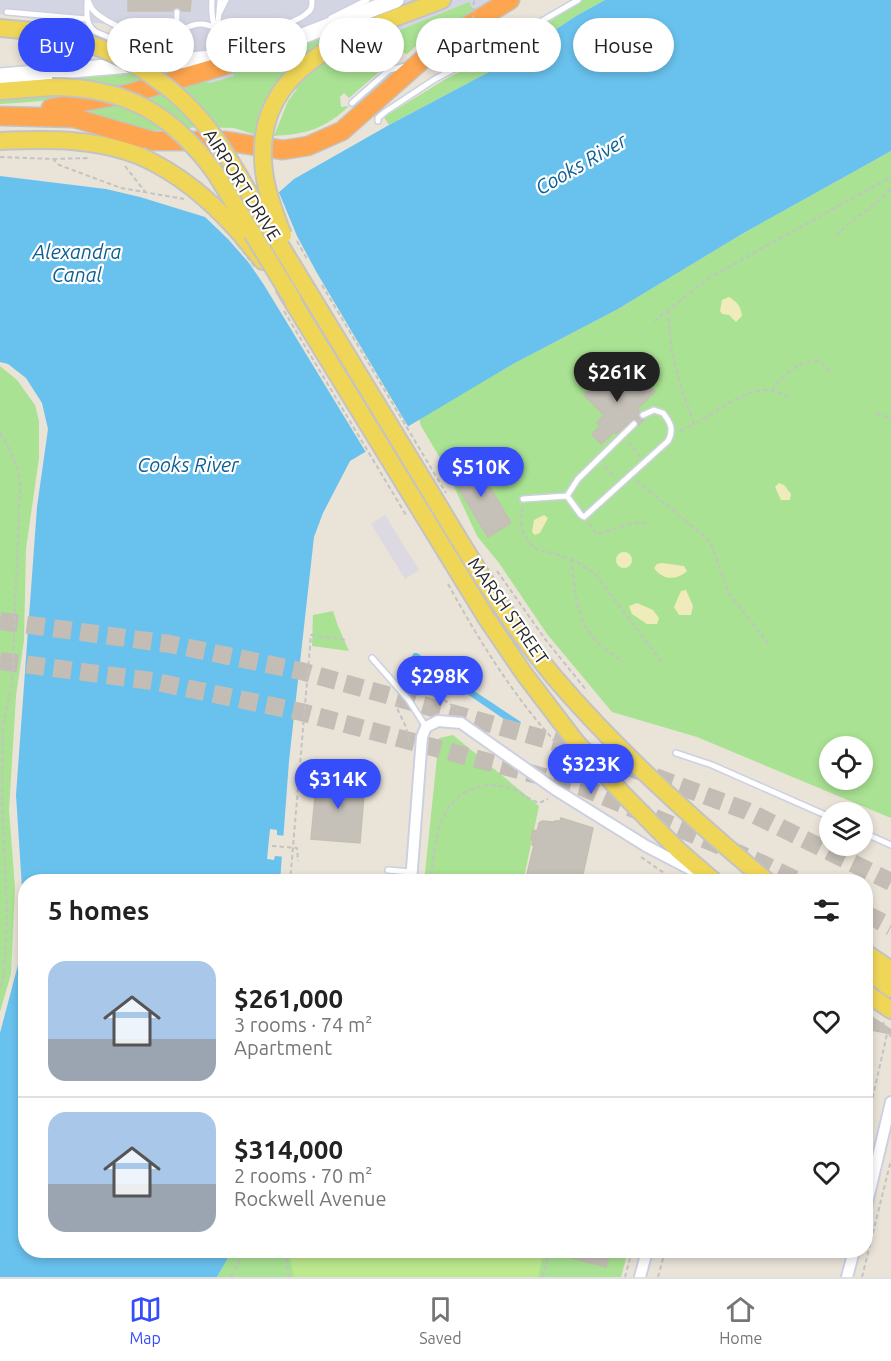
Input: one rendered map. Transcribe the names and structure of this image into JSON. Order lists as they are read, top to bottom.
{
  "streets": {
    "main road": ["AIRPORT DRIVE", "MARSH STREET"]
  },
  "crossings": [
    ["AIRPORT DRIVE", "MARSH STREET"]
  ],
  "water": ["Cooks River", "Alexandra Canal"],
  "page": {
    "chip": [
      "Buy",
      "Rent",
      "Filters",
      "New",
      "Apartment",
      "House"
    ],
    "price": [
      "$261K",
      "$510K",
      "$298K",
      "$323K",
      "$314K"
    ],
    "heading": "5 homes",
    "list": [
      {
        "name": "$261,000",
        "note": "3 rooms · 74 m² · Apartment"
      },
      {
        "name": "$314,000",
        "note": "2 rooms · 70 m² · Rockwell Avenue"
      }
    ],
    "tabs": ["Map", "Saved", "Home"]
  }
}
